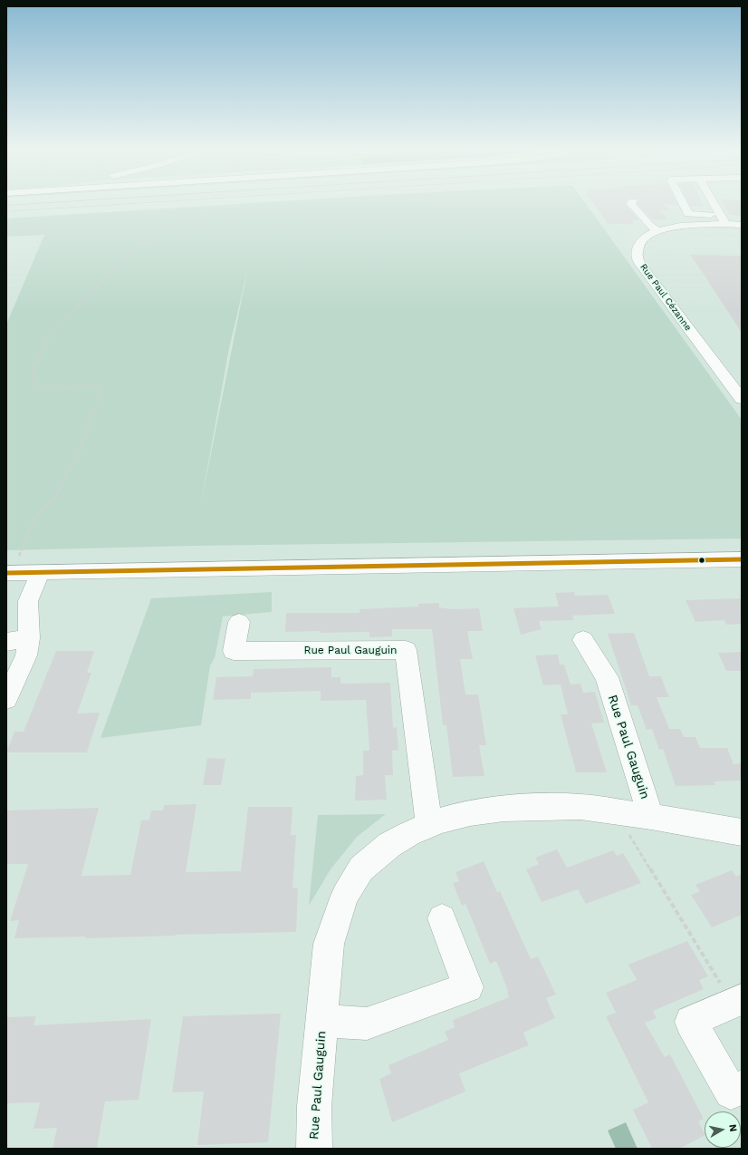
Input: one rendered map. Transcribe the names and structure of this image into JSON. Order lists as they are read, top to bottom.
{
  "streets": {
    "street": ["Rue Paul Cézanne", "Rue Paul Gauguin"]
  },
  "north": "right"
}
